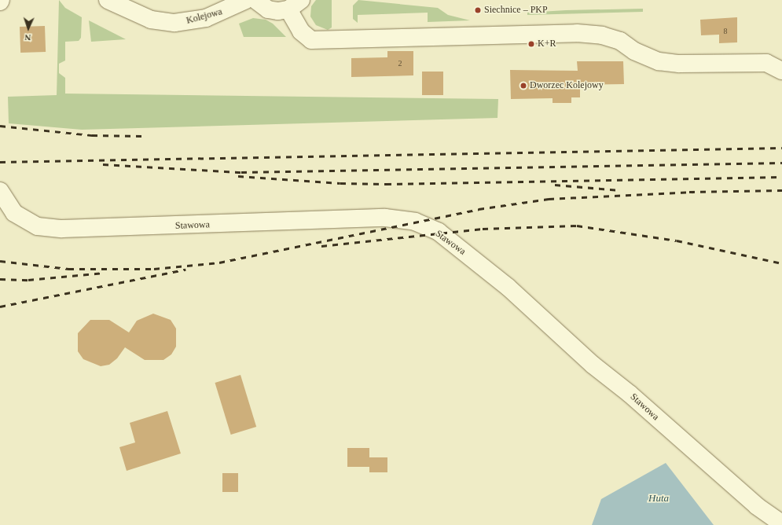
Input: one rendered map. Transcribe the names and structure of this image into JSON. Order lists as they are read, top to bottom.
{
  "streets": {
    "street": ["Kolejowa", "Stawowa"]
  },
  "water": ["Huta"],
  "places": ["Siechnice – PKP", "K+R", "Dworzec Kolejowy"],
  "house_numbers": ["8", "2"],
  "north": "bottom"
}
